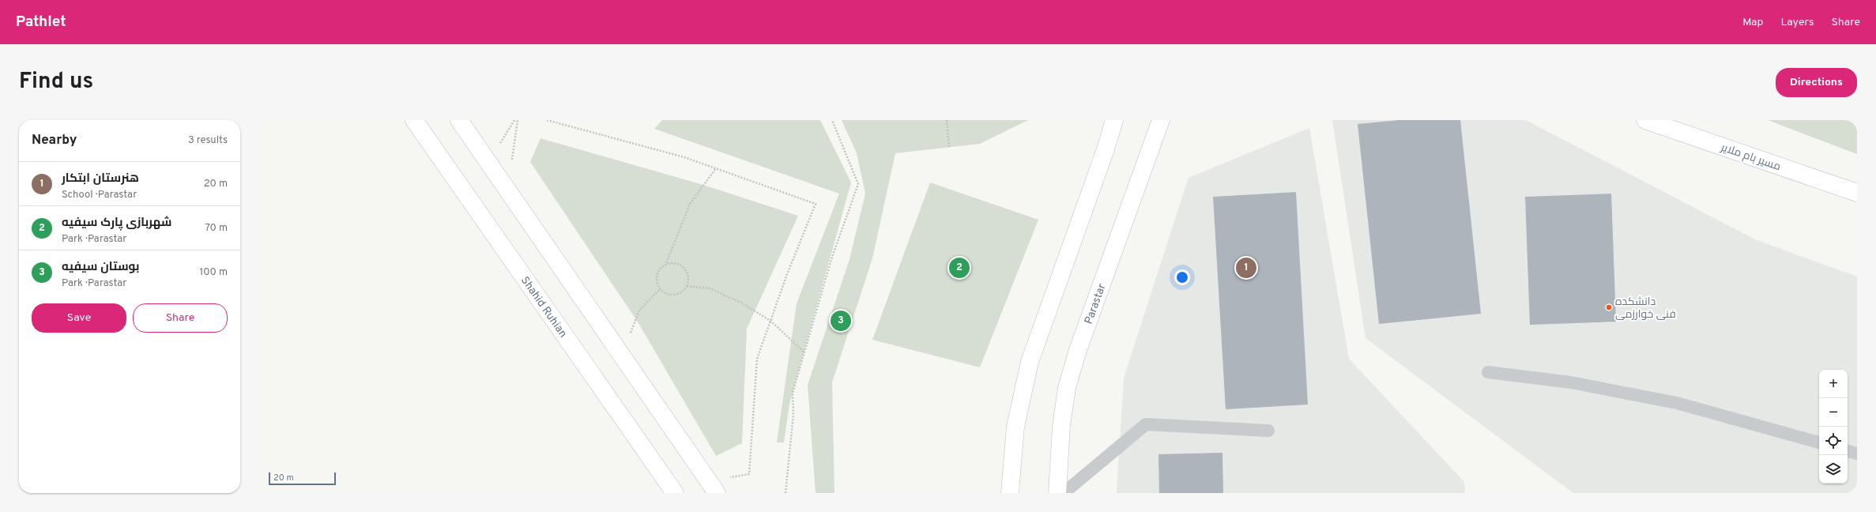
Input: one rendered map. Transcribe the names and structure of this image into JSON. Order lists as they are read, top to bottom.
{
  "streets": {
    "main road": ["مسیر بام ملایر", "Parastar", "Shahid Ruhian"]
  },
  "places": ["دانشکده فنی خوارزمی"],
  "scale_bar": "20 m",
  "page": {
    "header": "Pathlet",
    "nav": ["Map", "Layers", "Share"],
    "title": "Find us",
    "buttons": [
      "Directions",
      ["Save", "Share"]
    ],
    "heading": ["Nearby", "3 results"],
    "list": [
      {
        "mark": "1",
        "name": "هنرستان ابتکار",
        "note": "School · Parastar",
        "value": "20 m"
      },
      {
        "mark": "2",
        "name": "شهربازی پارک سیفیه",
        "note": "Park · Parastar",
        "value": "70 m"
      },
      {
        "mark": "3",
        "name": "بوستان سیفیه",
        "note": "Park · Parastar",
        "value": "100 m"
      }
    ],
    "pins": ["1", "2", "3"],
    "map_buttons": ["+", "−"],
    "scale": "20 m"
  }
}
